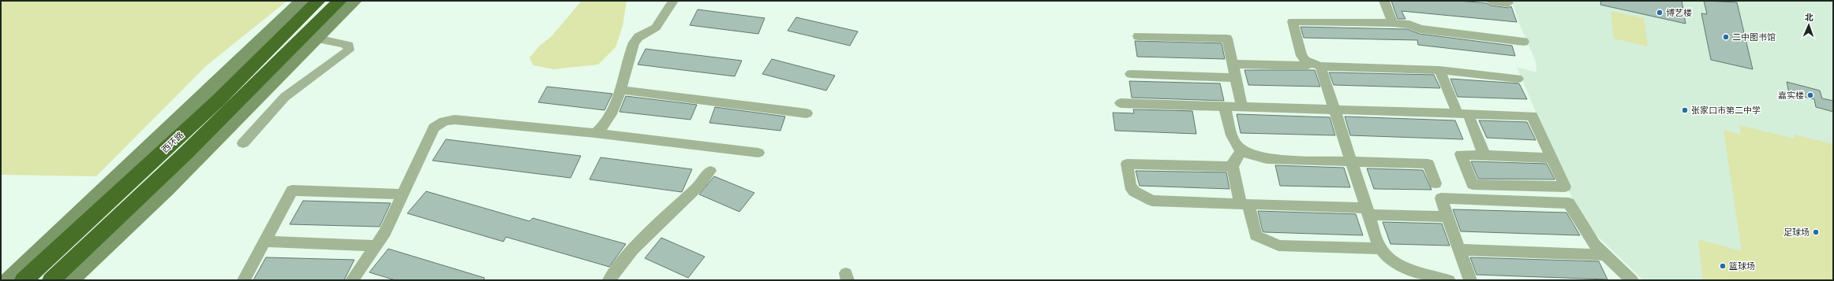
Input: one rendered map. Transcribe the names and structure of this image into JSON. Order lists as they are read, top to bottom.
{
  "streets": {
    "highway": ["西环路"]
  },
  "places": [
    "博艺楼",
    "二中图书馆",
    "嘉实楼",
    "张家口市第二中学",
    "足球场",
    "篮球场"
  ],
  "north": "top"
}
